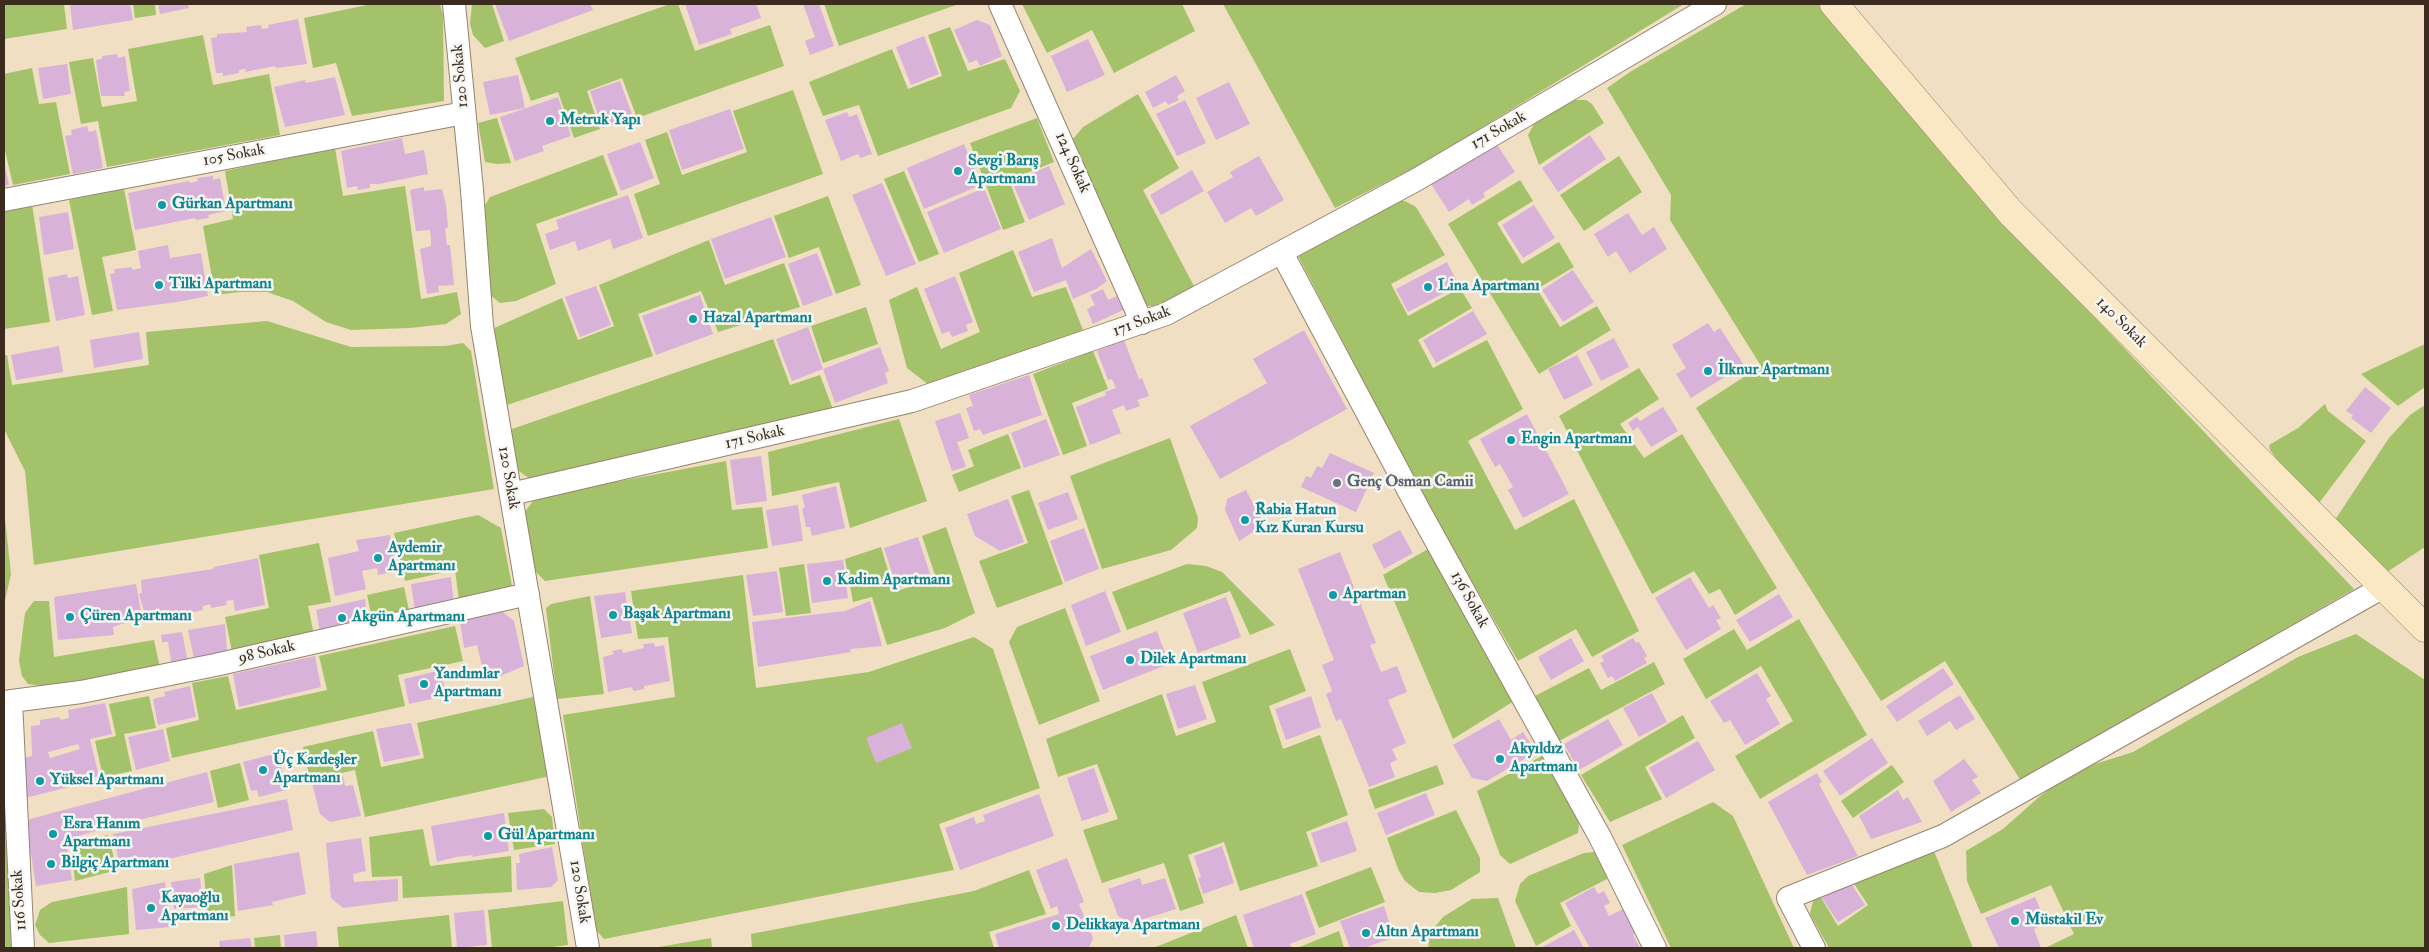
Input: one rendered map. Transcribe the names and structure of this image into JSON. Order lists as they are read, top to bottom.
{
  "streets": {
    "main road": ["140 Sokak"],
    "street": [
      "120 Sokak",
      "171 Sokak",
      "105 Sokak",
      "124 Sokak",
      "136 Sokak",
      "98 Sokak",
      "116 Sokak"
    ]
  },
  "crossings": [
    ["120 Sokak", "171 Sokak"],
    ["120 Sokak", "105 Sokak"],
    ["120 Sokak", "98 Sokak"],
    ["171 Sokak", "124 Sokak"],
    ["171 Sokak", "136 Sokak"],
    ["98 Sokak", "116 Sokak"]
  ],
  "places": [
    "Metruk Yapı",
    "Sevgi Barış Apartmanı",
    "Gürkan Apartmanı",
    "Tilki Apartmanı",
    "Lina Apartmanı",
    "Hazal Apartmanı",
    "İlknur Apartmanı",
    "Engin Apartmanı",
    "Genç Osman Camii",
    "Rabia Hatun Kız Kuran Kursu",
    "Aydemir Apartmanı",
    "Kadim Apartmanı",
    "Apartman",
    "Başak Apartmanı",
    "Çüren Apartmanı",
    "Akgün Apartmanı",
    "Dilek Apartmanı",
    "Yandımlar Apartmanı",
    "Akyıldız Apartmanı",
    "Üç Kardeşler Apartmanı",
    "Yüksel Apartmanı",
    "Esra Hanım Apartmanı",
    "Gül Apartmanı",
    "Bilgiç Apartmanı",
    "Kayaoğlu Apartmanı",
    "Müstakil Ev",
    "Delikkaya Apartmanı",
    "Altın Apartmanı"
  ]
}
